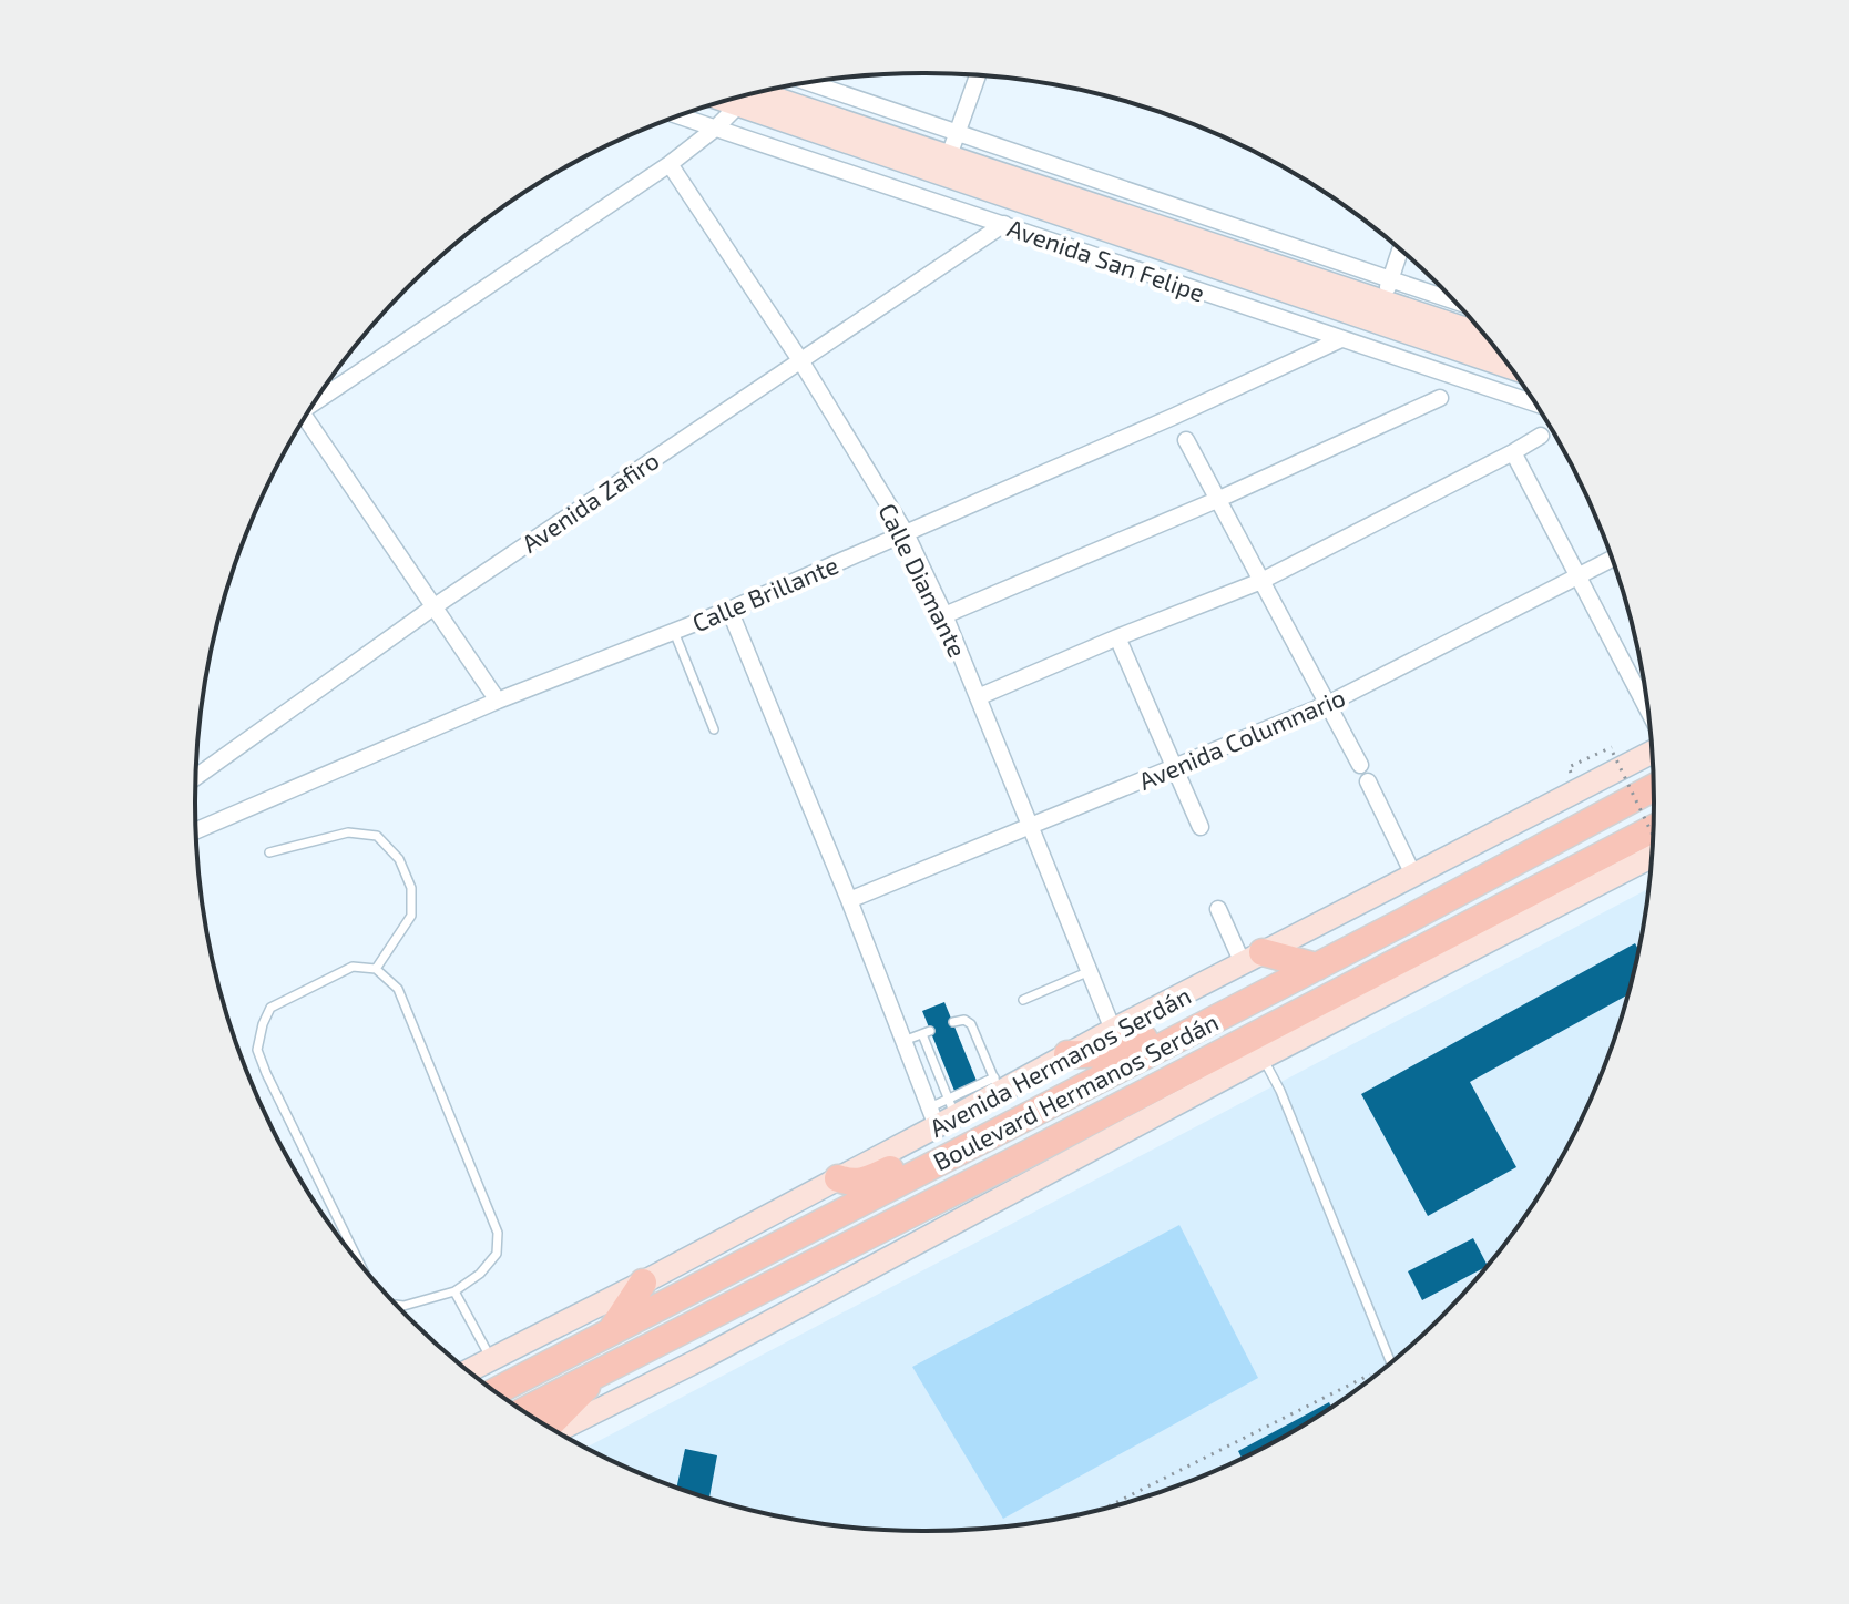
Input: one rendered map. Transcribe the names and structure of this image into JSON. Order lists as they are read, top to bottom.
{
  "streets": {
    "main road": ["Avenida San Felipe", "Avenida Hermanos Serdán", "Boulevard Hermanos Serdán"],
    "street": [
      "Avenida Zafiro",
      "Calle Diamante",
      "Calle Brillante",
      "Avenida Columnario"
    ]
  },
  "crossings": [
    ["Avenida San Felipe", "Avenida Zafiro"],
    ["Avenida San Felipe", "Calle Brillante"],
    ["Avenida Zafiro", "Calle Diamante"],
    ["Calle Diamante", "Calle Brillante"],
    ["Calle Diamante", "Avenida Columnario"],
    ["Calle Diamante", "Avenida Hermanos Serdán"]
  ]
}
